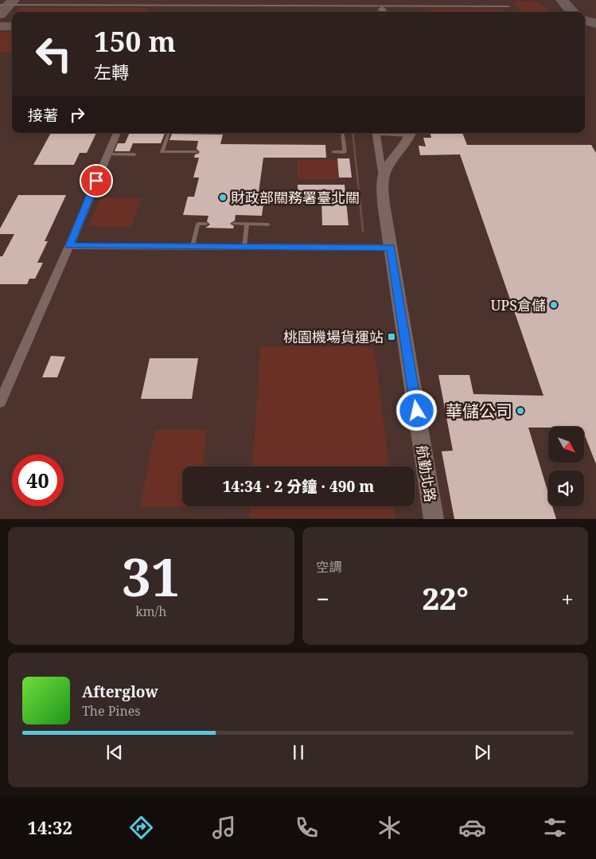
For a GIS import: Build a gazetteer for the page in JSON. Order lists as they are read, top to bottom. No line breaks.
{"streets":{"street":["航勤北路"]},"places":{"other":["財政部關務署臺北關","UPS倉儲","華儲公司"],"transit":["桃園機場貨運站"]},"north":"bottom right","page":{"turn":["150 m","左轉"],"then":"接著","limit":"40","trip":"14:34 · 2 分鐘 · 490 m","tile":[["31","km/h"],"空調"],"heat":["−","22°","+"],"song":["Afterglow","The Pines"],"tabs":"14:32"}}
